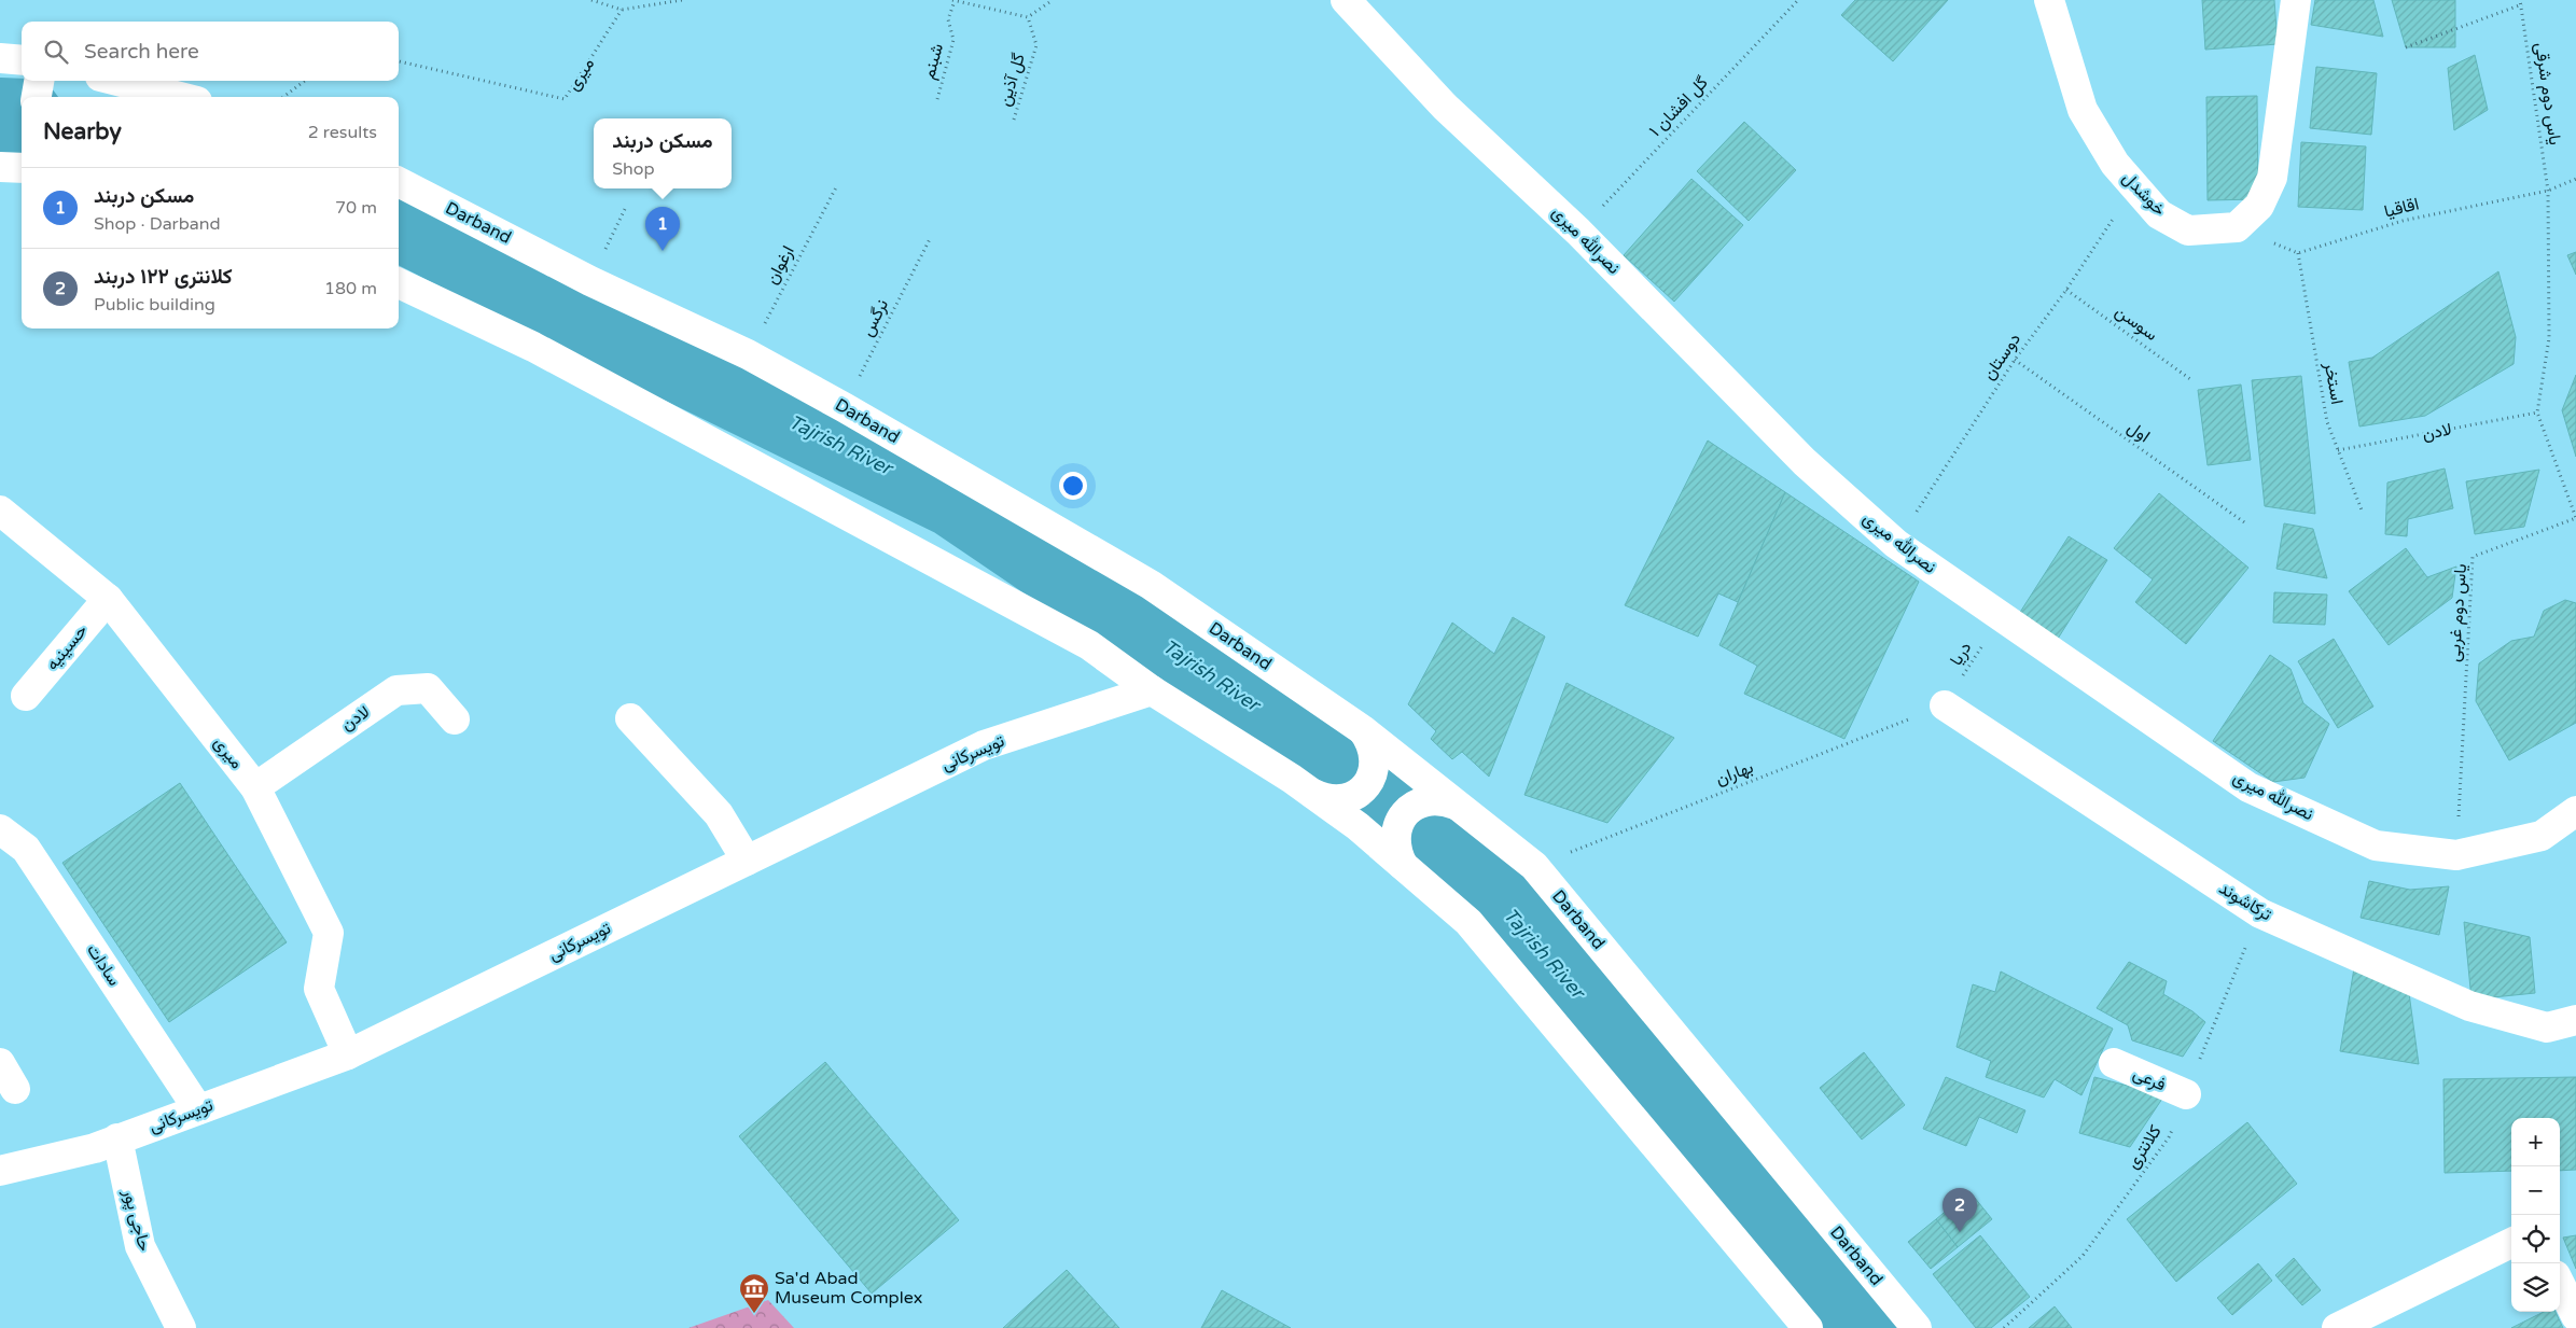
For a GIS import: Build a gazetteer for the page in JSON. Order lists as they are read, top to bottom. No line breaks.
{"streets":{"street":["میری","خوشدل","Darband","نصرالله میری","لادن","حسینیه","تویسرکانی","ترکاشوند","سادات","فرعی","حاجی پور"],"path":["شبنم","گل آذین","یاس دوم شرقی","گل افشان ۱","اقاقیا","ارغوان","نرگس","سوسن","دوستان","استخر","اول","یاس دوم غربی","دریا","بهاران","کلانتری"]},"crossings":[["میری","لادن"],["میری","حسینیه"],["میری","تویسرکانی"],["یاس دوم شرقی","اقاقیا"],["یاس دوم شرقی","یاس دوم غربی"],["گل افشان ۱","نصرالله میری"],["خوشدل","دوستان"],["اقاقیا","استخر"],["اقاقیا","یاس دوم غربی"],["Darband","ارغوان"],["Darband","نرگس"],["Darband","بهاران"],["نصرالله میری","دوستان"],["نصرالله میری","یاس دوم غربی"],["نصرالله میری","دریا"],["سوسن","دوستان"],["دوستان","اول"],["استخر","لادن"],["لادن","یاس دوم غربی"],["دریا","بهاران"],["دریا","ترکاشوند"],["تویسرکانی","سادات"],["تویسرکانی","حاجی پور"],["بهاران","ترکاشوند"],["ترکاشوند","کلانتری"],["فرعی","کلانتری"]],"water":["Tajrish River"],"places":{"museum":["Sa'd Abad Museum Complex"]},"page":{"search":"Search here","heading":["Nearby","2 results"],"popup":["مسکن دربند","Shop"],"list":[{"mark":"1","name":"مسکن دربند","note":"Shop · Darband","value":"70 m"},{"mark":"2","name":"کلانتری ۱۲۲ دربند","note":"Public building","value":"180 m"}],"pins":["1","2"],"map_buttons":["+","−"]}}
